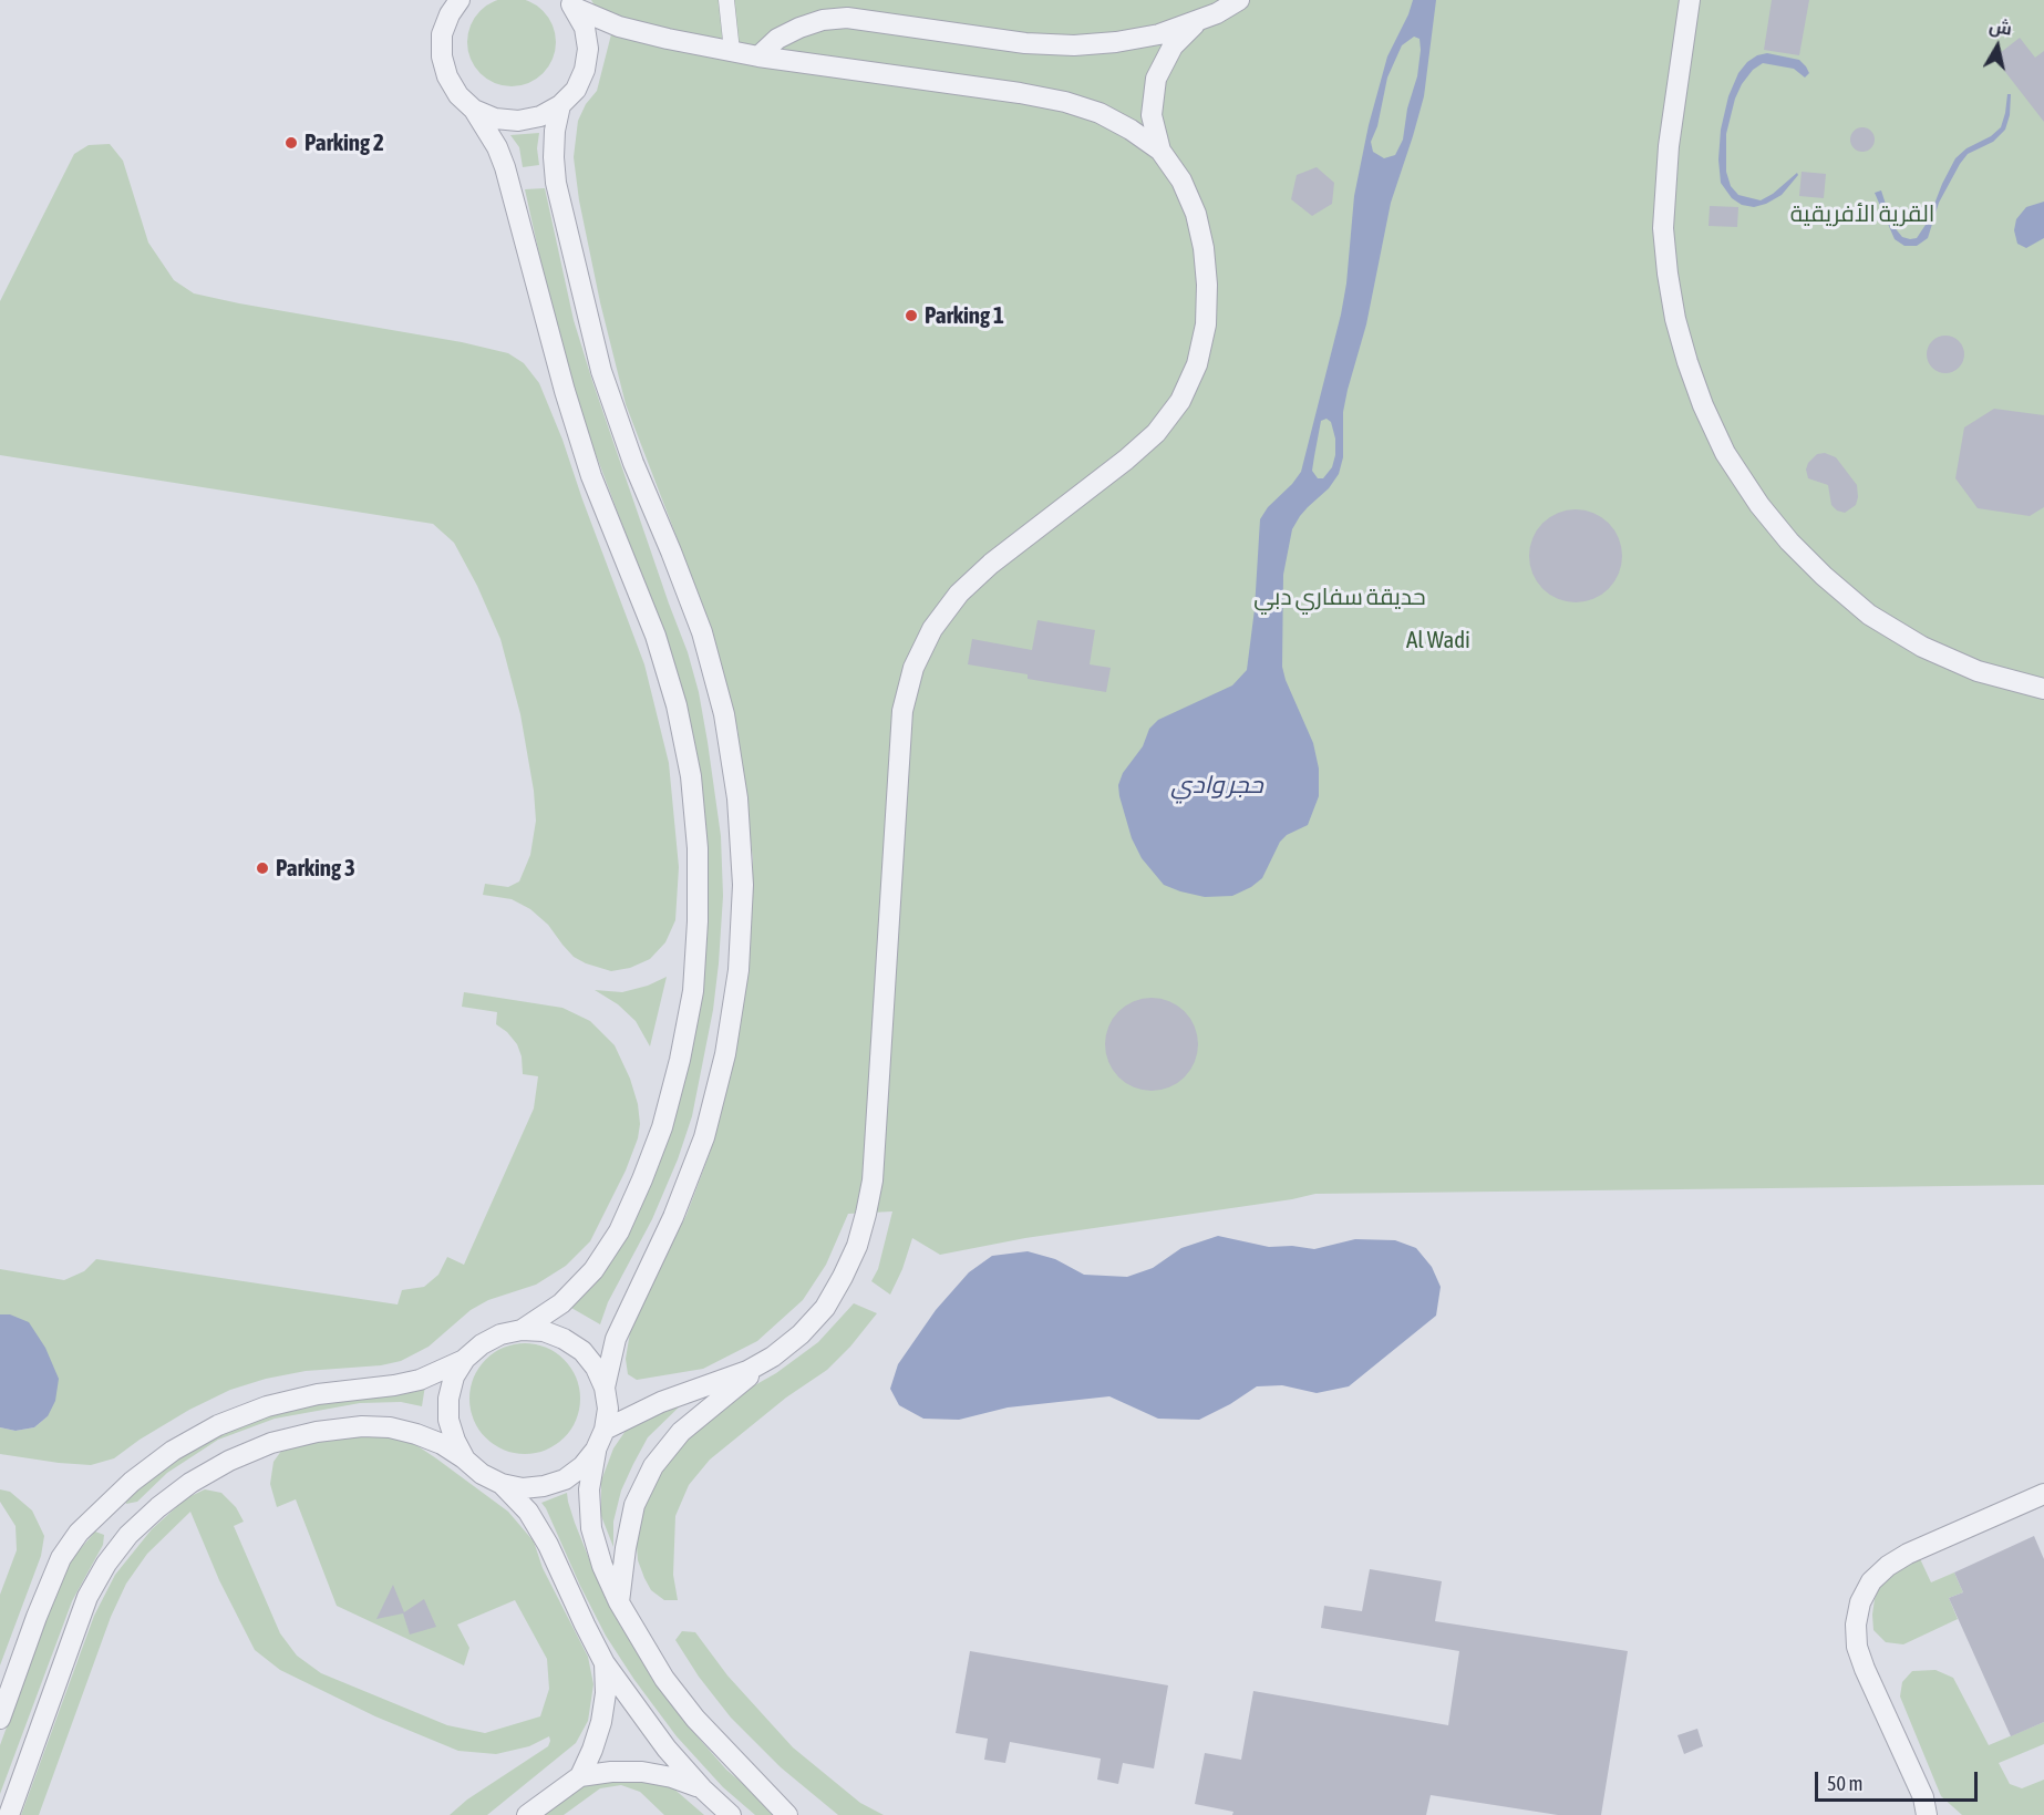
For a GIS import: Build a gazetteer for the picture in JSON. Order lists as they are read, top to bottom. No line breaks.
{"water":["حجر وادي"],"parks":["القرية الأفريقية","حديقة سفاري دبي","Al Wadi"],"places":["Parking 2","Parking 1","Parking 3"],"scale_bar":"50 m","north":"top"}
